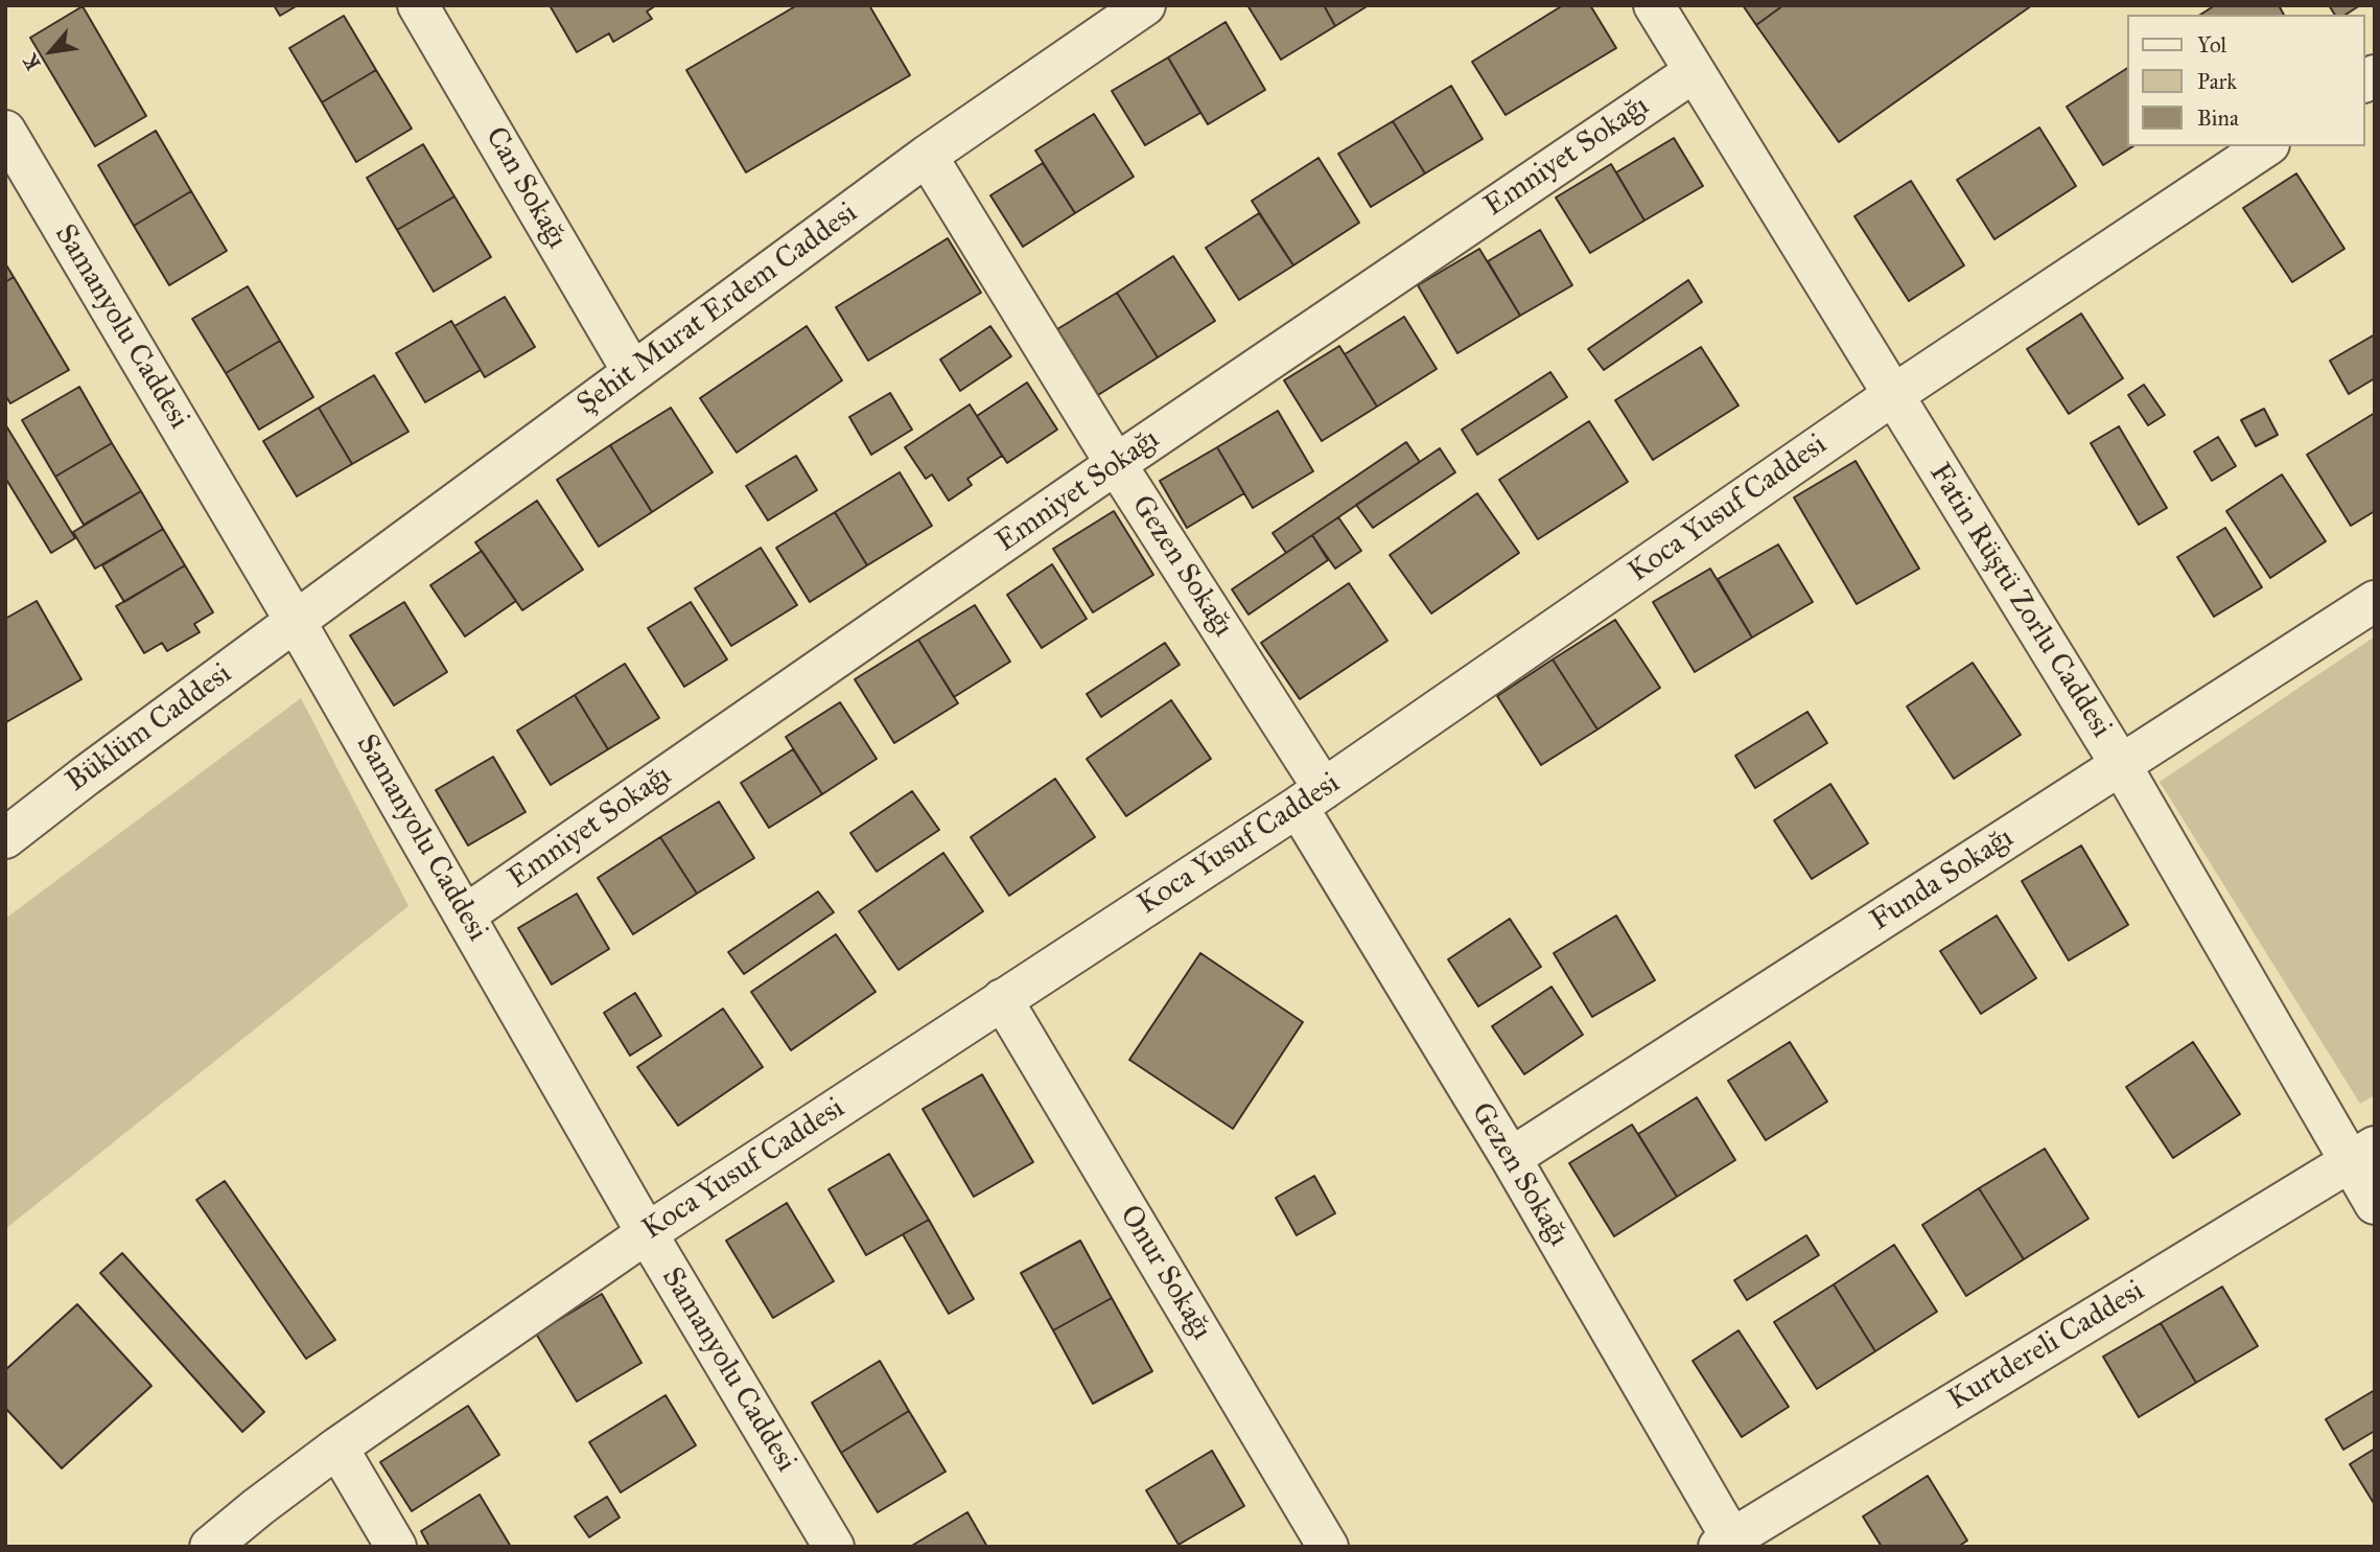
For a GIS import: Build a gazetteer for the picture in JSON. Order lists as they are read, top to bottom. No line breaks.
{"streets":{"street":["Emniyet Sokağı","Can Sokağı","Şehit Murat Erdem Caddesi","Samanyolu Caddesi","Koca Yusuf Caddesi","Gezen Sokağı","Fatin Rüştü Zorlu Caddesi","Büklüm Caddesi","Funda Sokağı","Onur Sokağı","Kurtdereli Caddesi"]},"crossings":[["Emniyet Sokağı","Samanyolu Caddesi"],["Emniyet Sokağı","Gezen Sokağı"],["Emniyet Sokağı","Fatin Rüştü Zorlu Caddesi"],["Can Sokağı","Şehit Murat Erdem Caddesi"],["Şehit Murat Erdem Caddesi","Samanyolu Caddesi"],["Şehit Murat Erdem Caddesi","Gezen Sokağı"],["Şehit Murat Erdem Caddesi","Büklüm Caddesi"],["Samanyolu Caddesi","Koca Yusuf Caddesi"],["Samanyolu Caddesi","Büklüm Caddesi"],["Koca Yusuf Caddesi","Gezen Sokağı"],["Koca Yusuf Caddesi","Fatin Rüştü Zorlu Caddesi"],["Koca Yusuf Caddesi","Onur Sokağı"],["Gezen Sokağı","Funda Sokağı"],["Gezen Sokağı","Kurtdereli Caddesi"],["Fatin Rüştü Zorlu Caddesi","Funda Sokağı"],["Fatin Rüştü Zorlu Caddesi","Kurtdereli Caddesi"]],"legend":["Yol","Park","Bina"],"north":"bottom left"}
